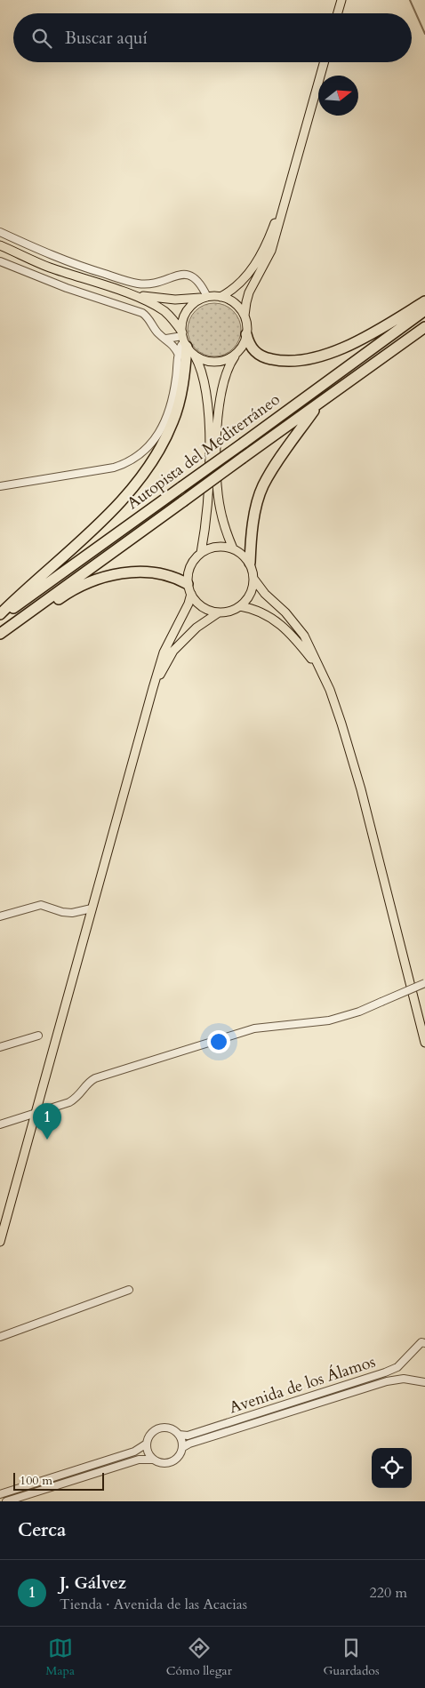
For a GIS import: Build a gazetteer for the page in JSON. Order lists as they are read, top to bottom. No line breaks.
{"streets":{"highway":["Autopista del Mediterráneo"],"street":["Avenida de los Álamos"]},"scale_bar":"100 m","north":"right","page":{"search":"Buscar aquí","pins":"1","scale":"100 m","heading":"Cerca","list":[{"mark":"1","name":"J. Gálvez","note":"Tienda · Avenida de las Acacias","value":"220 m"}],"nav":["Mapa","Cómo llegar","Guardados"]}}
